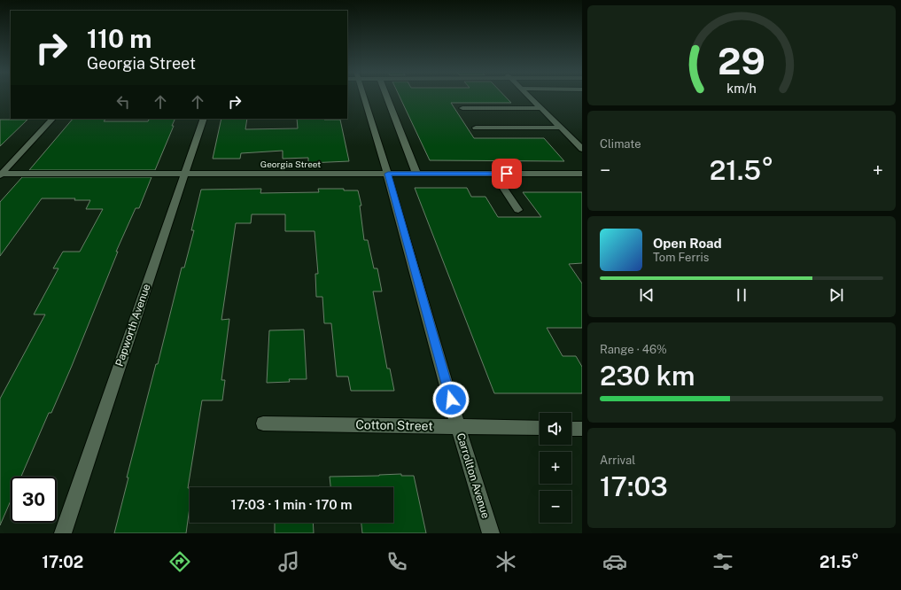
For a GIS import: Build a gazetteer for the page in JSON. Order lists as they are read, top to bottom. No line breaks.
{"streets":{"street":["Georgia Street","Papworth Avenue","Cotton Street","Carrollton Avenue"]},"crossings":[["Georgia Street","Papworth Avenue"],["Georgia Street","Carrollton Avenue"],["Cotton Street","Carrollton Avenue"]],"page":{"turn":["110 m","Georgia Street"],"tile":["Climate",["Range · 46%","230 km"],["Arrival","17:03"]],"heat":["−","21.5°","+"],"song":["Open Road","Tom Ferris"],"map_buttons":["+","−"],"limit":"30","trip":"17:03 · 1 min · 170 m","tabs":["17:02","21.5°"],"gauge":["29","km/h"]}}
